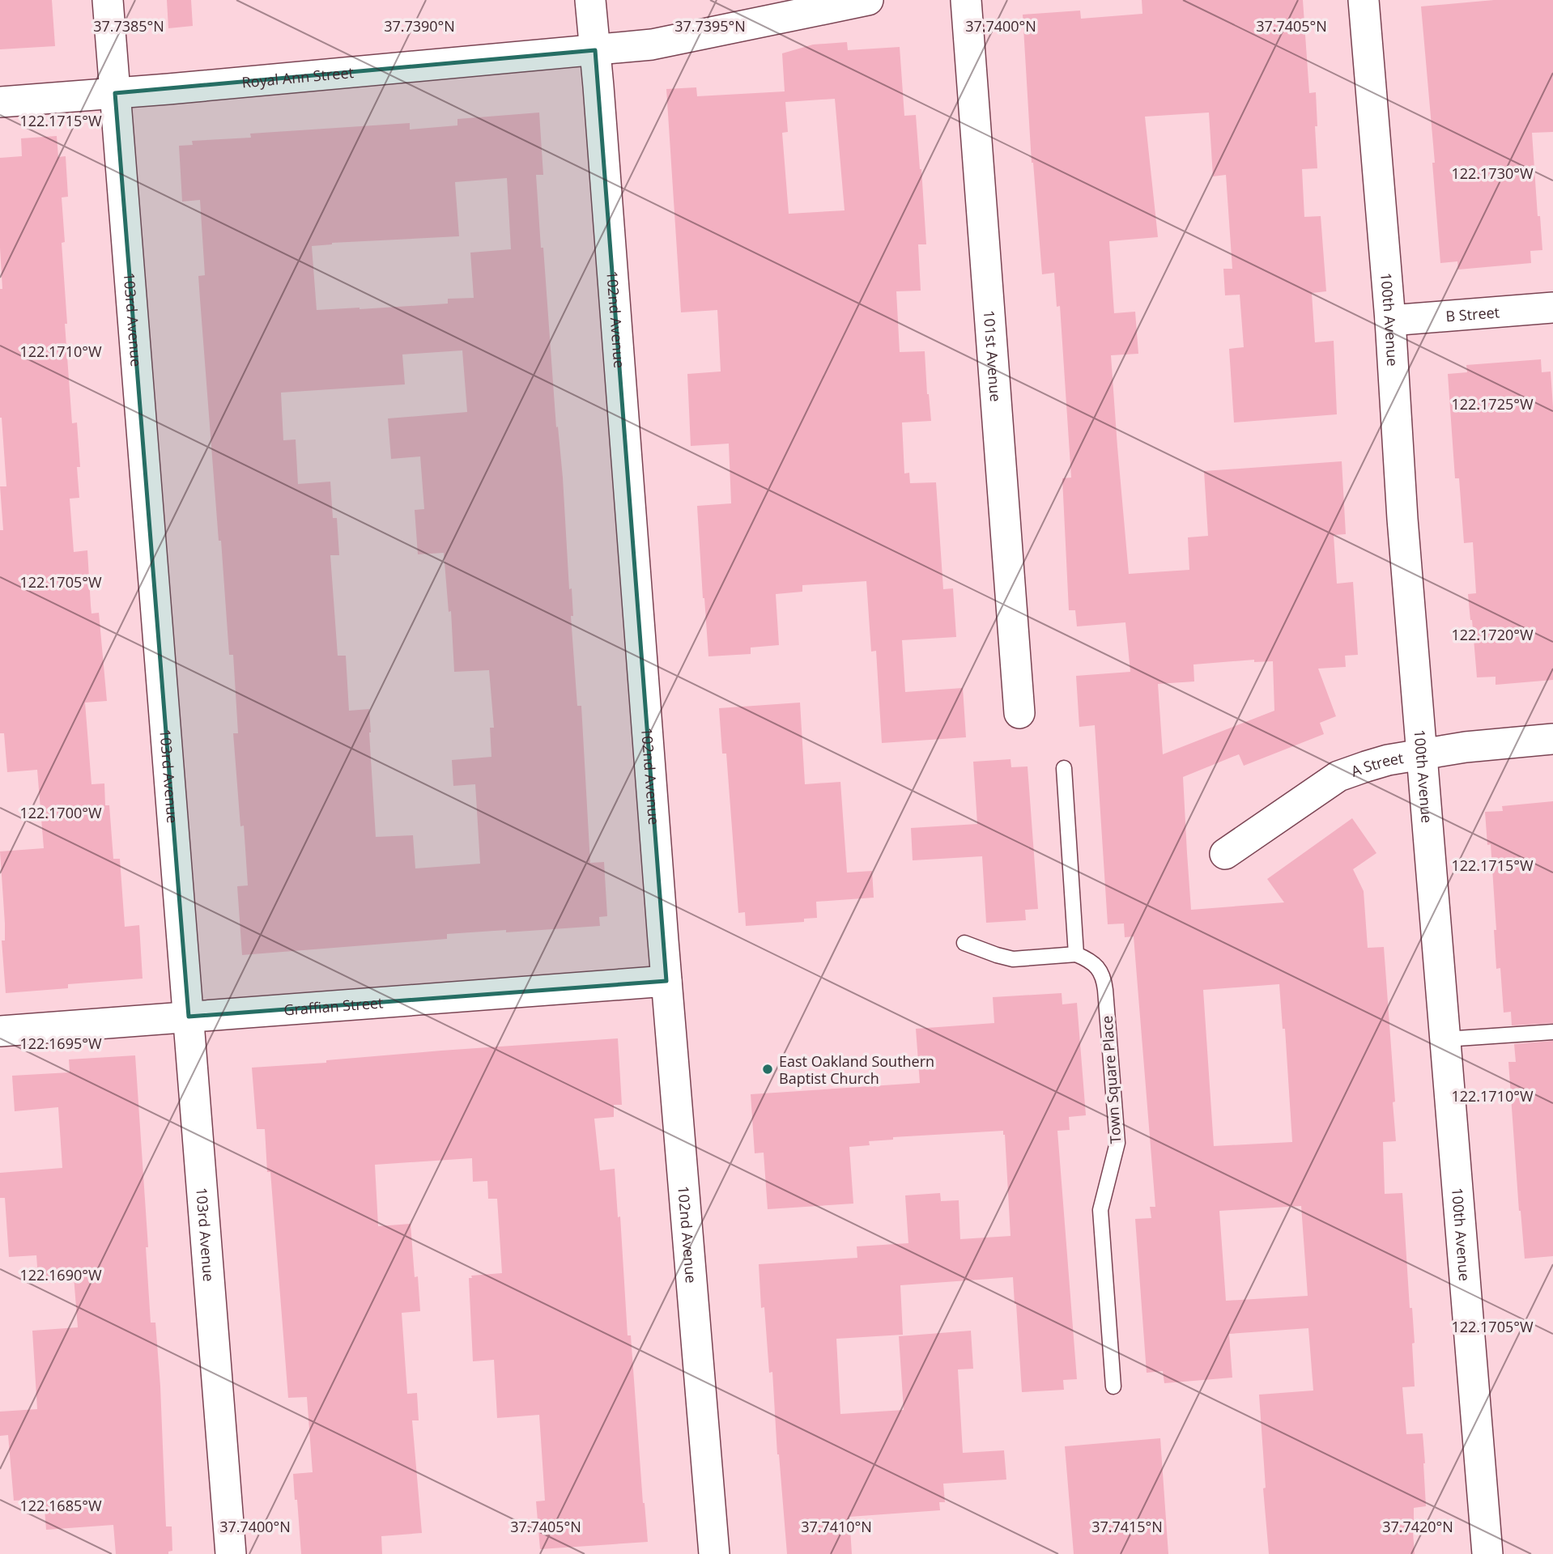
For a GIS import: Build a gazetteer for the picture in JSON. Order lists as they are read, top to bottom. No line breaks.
{"streets":{"street":["Royal Ann Street","B Street","103rd Avenue","102nd Avenue","100th Avenue","101st Avenue","A Street","Graffian Street"],"lane":["Town Square Place"]},"crossings":[["Royal Ann Street","103rd Avenue"],["Royal Ann Street","102nd Avenue"],["B Street","100th Avenue"],["103rd Avenue","Graffian Street"],["102nd Avenue","Graffian Street"],["100th Avenue","A Street"]],"places":["East Oakland Southern Baptist Church"],"coordinates":["37.7385°N","37.7390°N","37.7395°N","37.7400°N","37.7405°N","122.1715°W","122.1730°W","122.1710°W","122.1725°W","122.1705°W","122.1720°W","122.1700°W","122.1695°W","122.1690°W","122.1685°W","37.7410°N","37.7415°N","37.7420°N"]}
